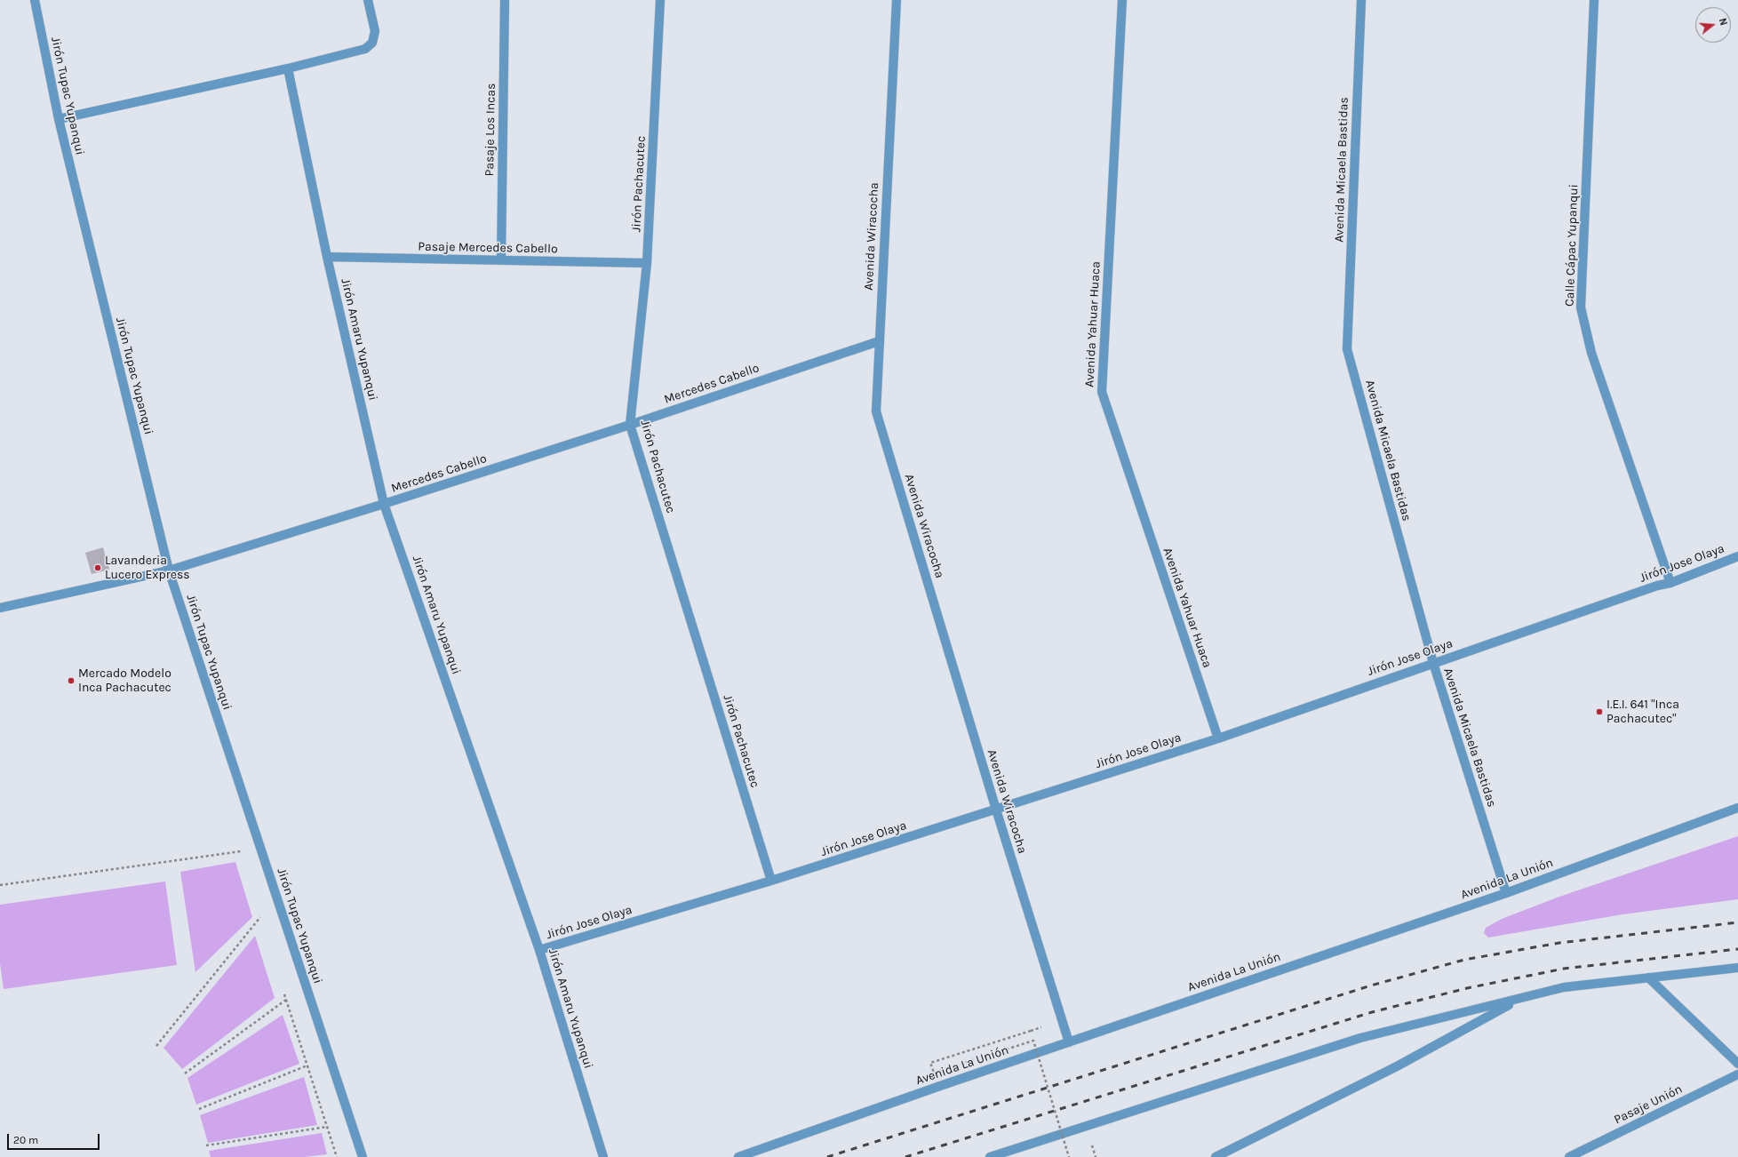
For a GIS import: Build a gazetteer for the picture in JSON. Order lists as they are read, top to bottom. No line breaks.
{"streets":{"street":["Jirón Tupac Yupanqui","Pasaje Los Incas","Avenida Micaela Bastidas","Jirón Pachacutec","Avenida Wiracocha","Calle Cápac Yupanqui","Pasaje Mercedes Cabello","Avenida Yahuar Huaca","Jirón Amaru Yupanqui","Mercedes Cabello","Jirón Jose Olaya","Avenida La Unión","Pasaje Unión"]},"crossings":[["Jirón Tupac Yupanqui","Mercedes Cabello"],["Pasaje Los Incas","Pasaje Mercedes Cabello"],["Avenida Micaela Bastidas","Jirón Jose Olaya"],["Avenida Micaela Bastidas","Avenida La Unión"],["Jirón Pachacutec","Pasaje Mercedes Cabello"],["Jirón Pachacutec","Mercedes Cabello"],["Jirón Pachacutec","Jirón Jose Olaya"],["Avenida Wiracocha","Mercedes Cabello"],["Avenida Wiracocha","Jirón Jose Olaya"],["Avenida Wiracocha","Avenida La Unión"],["Calle Cápac Yupanqui","Jirón Jose Olaya"],["Pasaje Mercedes Cabello","Jirón Amaru Yupanqui"],["Avenida Yahuar Huaca","Jirón Jose Olaya"],["Jirón Amaru Yupanqui","Mercedes Cabello"],["Jirón Amaru Yupanqui","Jirón Jose Olaya"]],"places":["Lavanderia Lucero Express","Mercado Modelo Inca Pachacutec","I.E.I. 641 \"Inca Pachacutec\""],"scale_bar":"20 m","north":"right"}
